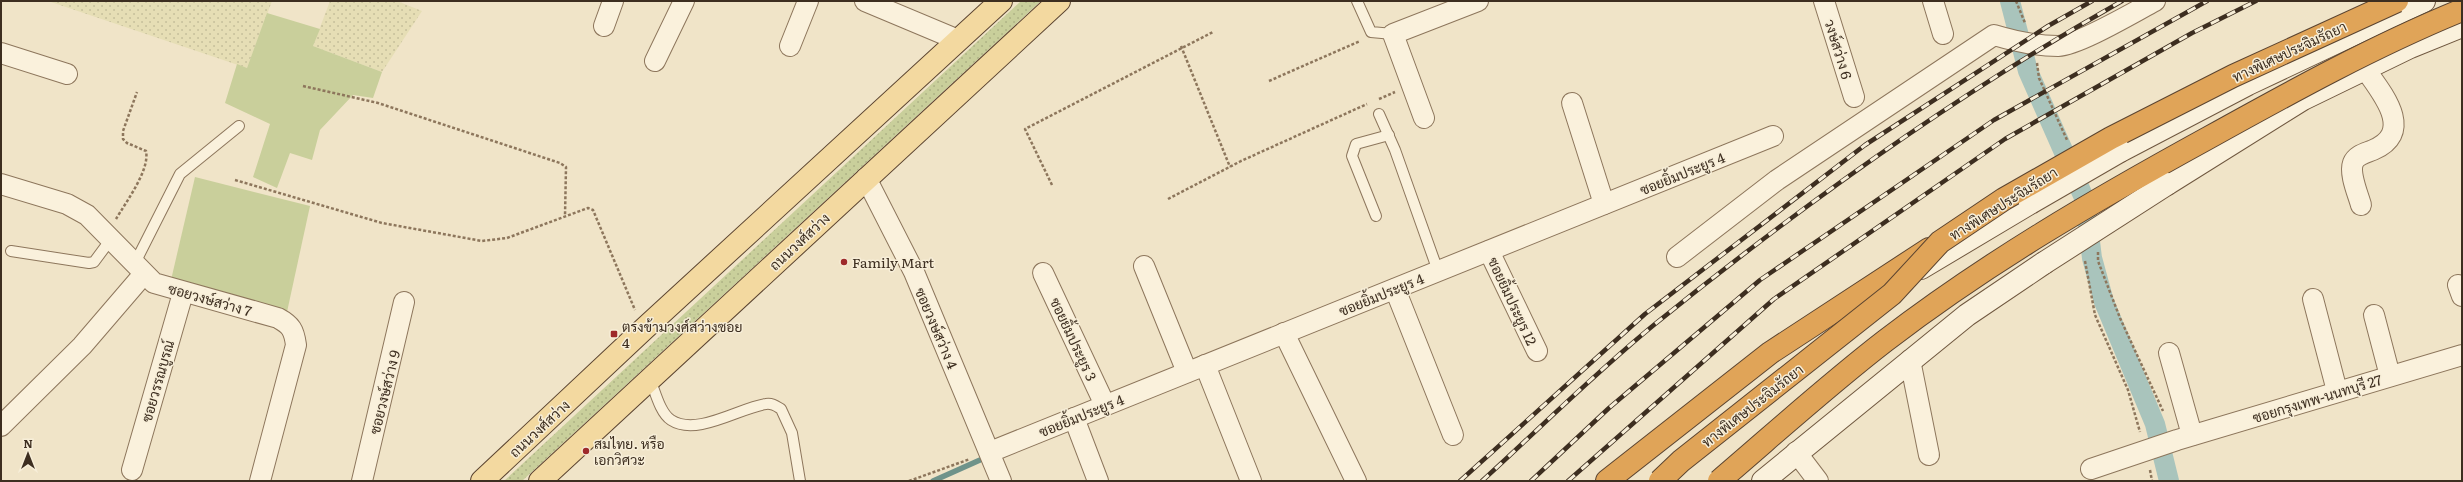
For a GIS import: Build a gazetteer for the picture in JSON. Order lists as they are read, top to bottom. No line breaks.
{"streets":{"highway":["ทางพิเศษประจิมรัถยา"],"main road":["ถนนวงศ์สว่าง"],"street":["วงษ์สว่าง 6","ซอยยิ้มประยูร 4","ซอยวงษ์สว่าง 7","ซอยยิ้มประยูร 12","ซอยวงษ์สว่าง 4","ซอยยิ้มประยูร 3","ซอยวรรณบูรณ์","ซอยวงษ์สว่าง 9","ซอยกรุงเทพ-นนทบุรี 27"]},"crossings":[["ซอยยิ้มประยูร 4","ซอยยิ้มประยูร 12"],["ซอยยิ้มประยูร 4","ซอยวงษ์สว่าง 4"],["ซอยยิ้มประยูร 4","ซอยยิ้มประยูร 3"],["ถนนวงศ์สว่าง","ซอยวงษ์สว่าง 4"],["ซอยวงษ์สว่าง 7","ซอยวรรณบูรณ์"]],"places":{"other":["Family Mart","สมไทย. หรือ เอกวิศวะ"],"transit":["ตรงข้ามวงศ์สว่างซอย 4"]},"north":"top"}
